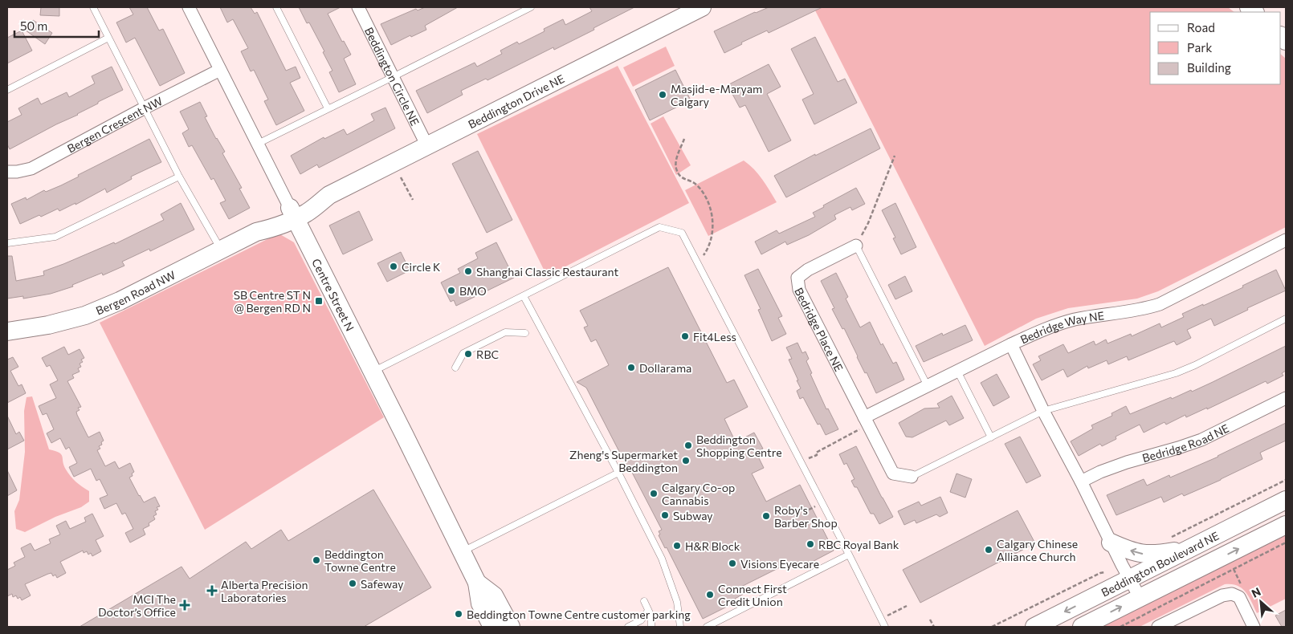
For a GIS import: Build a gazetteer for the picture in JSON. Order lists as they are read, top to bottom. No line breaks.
{"streets":{"street":["Beddington Circle NE","Beddington Drive NE","Bergen Crescent NW","Bergen Road NW","Centre Street N","Bedridge Way NE","Bedridge Place NE","Bedridge Road NE","Beddington Boulevard NE"]},"crossings":[["Beddington Circle NE","Beddington Drive NE"],["Beddington Drive NE","Bergen Road NW"],["Beddington Drive NE","Centre Street N"],["Bergen Crescent NW","Centre Street N"],["Bergen Road NW","Centre Street N"],["Bedridge Way NE","Bedridge Road NE"],["Bedridge Way NE","Beddington Boulevard NE"]],"places":{"other":["Masjid-e-Maryam Calgary","Circle K","Shanghai Classic Restaurant","BMO","Fit4Less","RBC","Dollarama","Beddington Shopping Centre","Zheng's Supermarket Beddington","Calgary Co-op Cannabis","Subway","Roby's Barber Shop","RBC Royal Bank","H&R Block","Calgary Chinese Alliance Church","Beddington Towne Centre","Visions Eyecare","Safeway","Connect First Credit Union","Beddington Towne Centre customer parking"],"transit":["SB Centre ST N @ Bergen RD N"],"health":["Alberta Precision Laboratories","MCI The Doctor’s Office"]},"legend":["Road","Park","Building"],"scale_bar":"50 m","north":"top left"}
